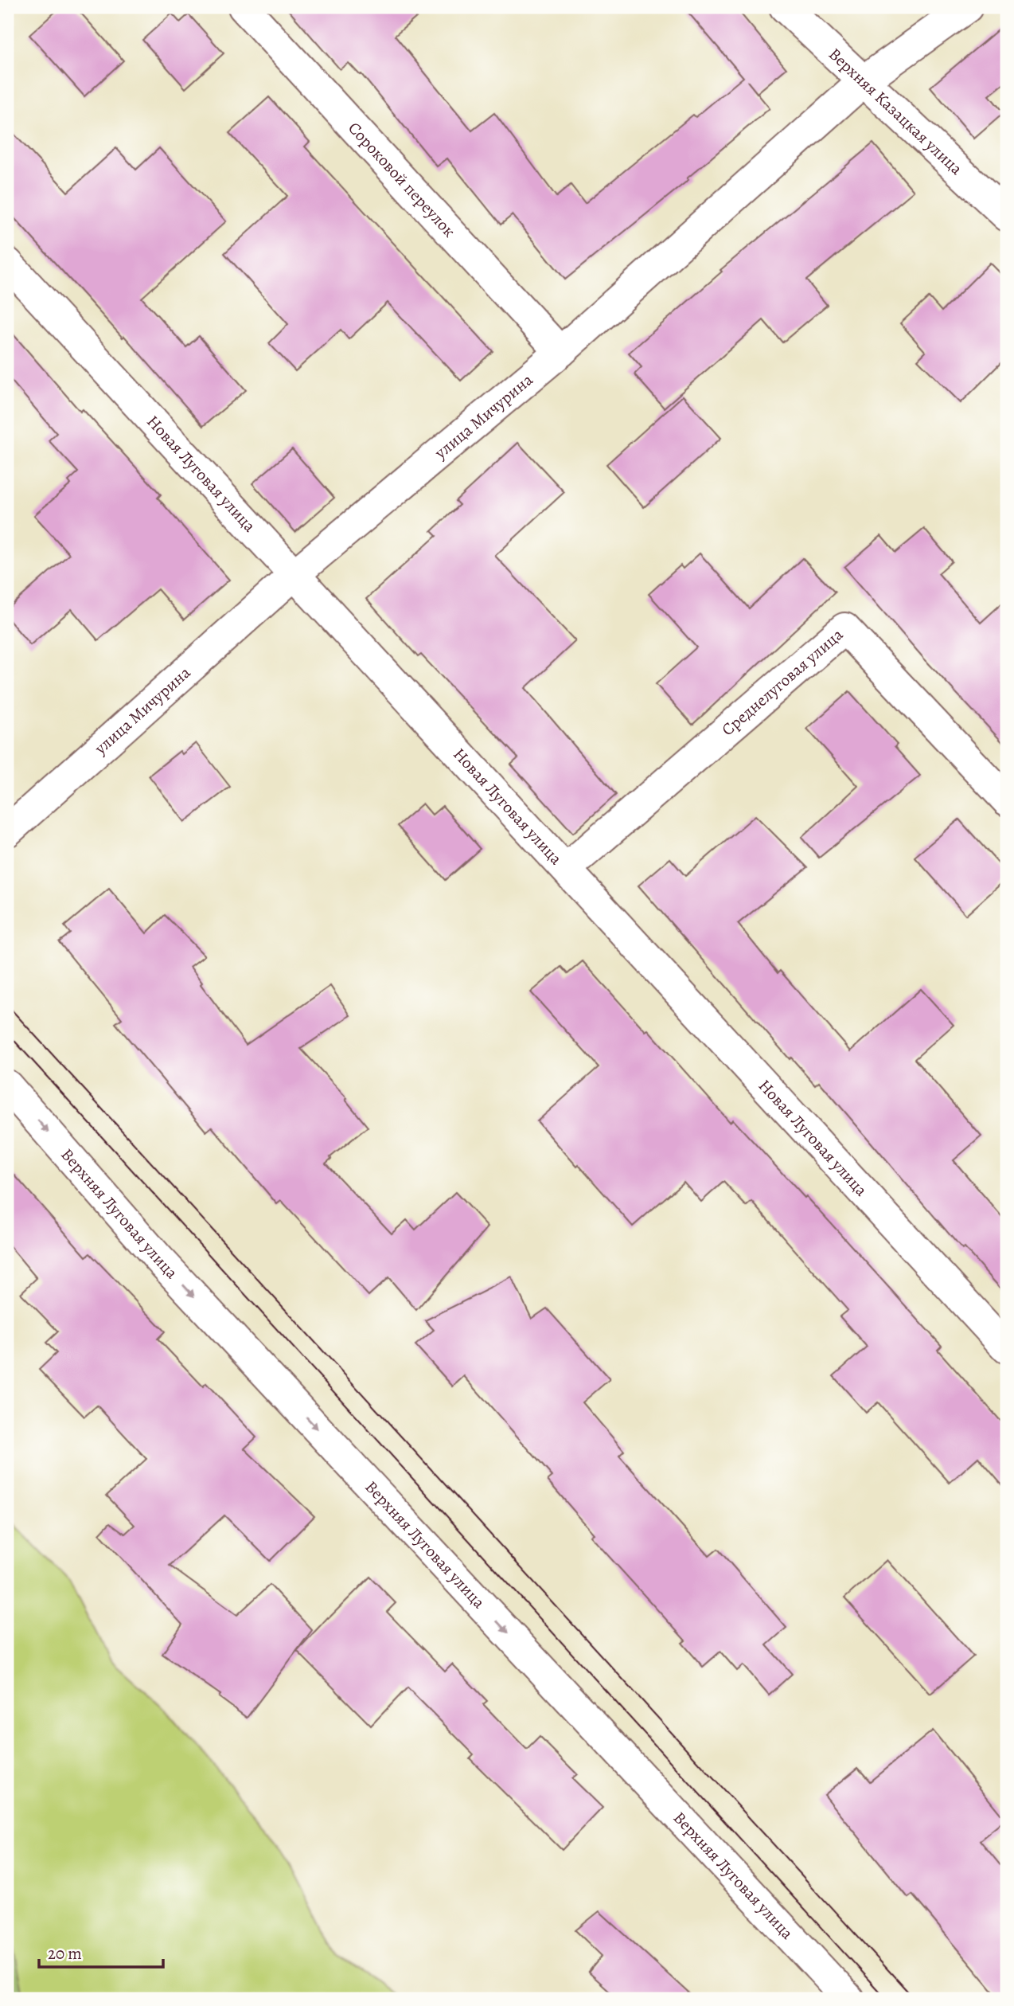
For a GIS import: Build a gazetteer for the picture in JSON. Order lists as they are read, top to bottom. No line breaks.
{"streets":{"street":["Верхняя Казацкая улица","Сороковой переулок","улица Мичурина","Новая Луговая улица","Среднелуговая улица","Верхняя Луговая улица"]},"crossings":[["Верхняя Казацкая улица","улица Мичурина"],["Сороковой переулок","улица Мичурина"],["улица Мичурина","Новая Луговая улица"],["Новая Луговая улица","Среднелуговая улица"]],"one_way":["Верхняя Луговая улица"],"scale_bar":"20 m"}
